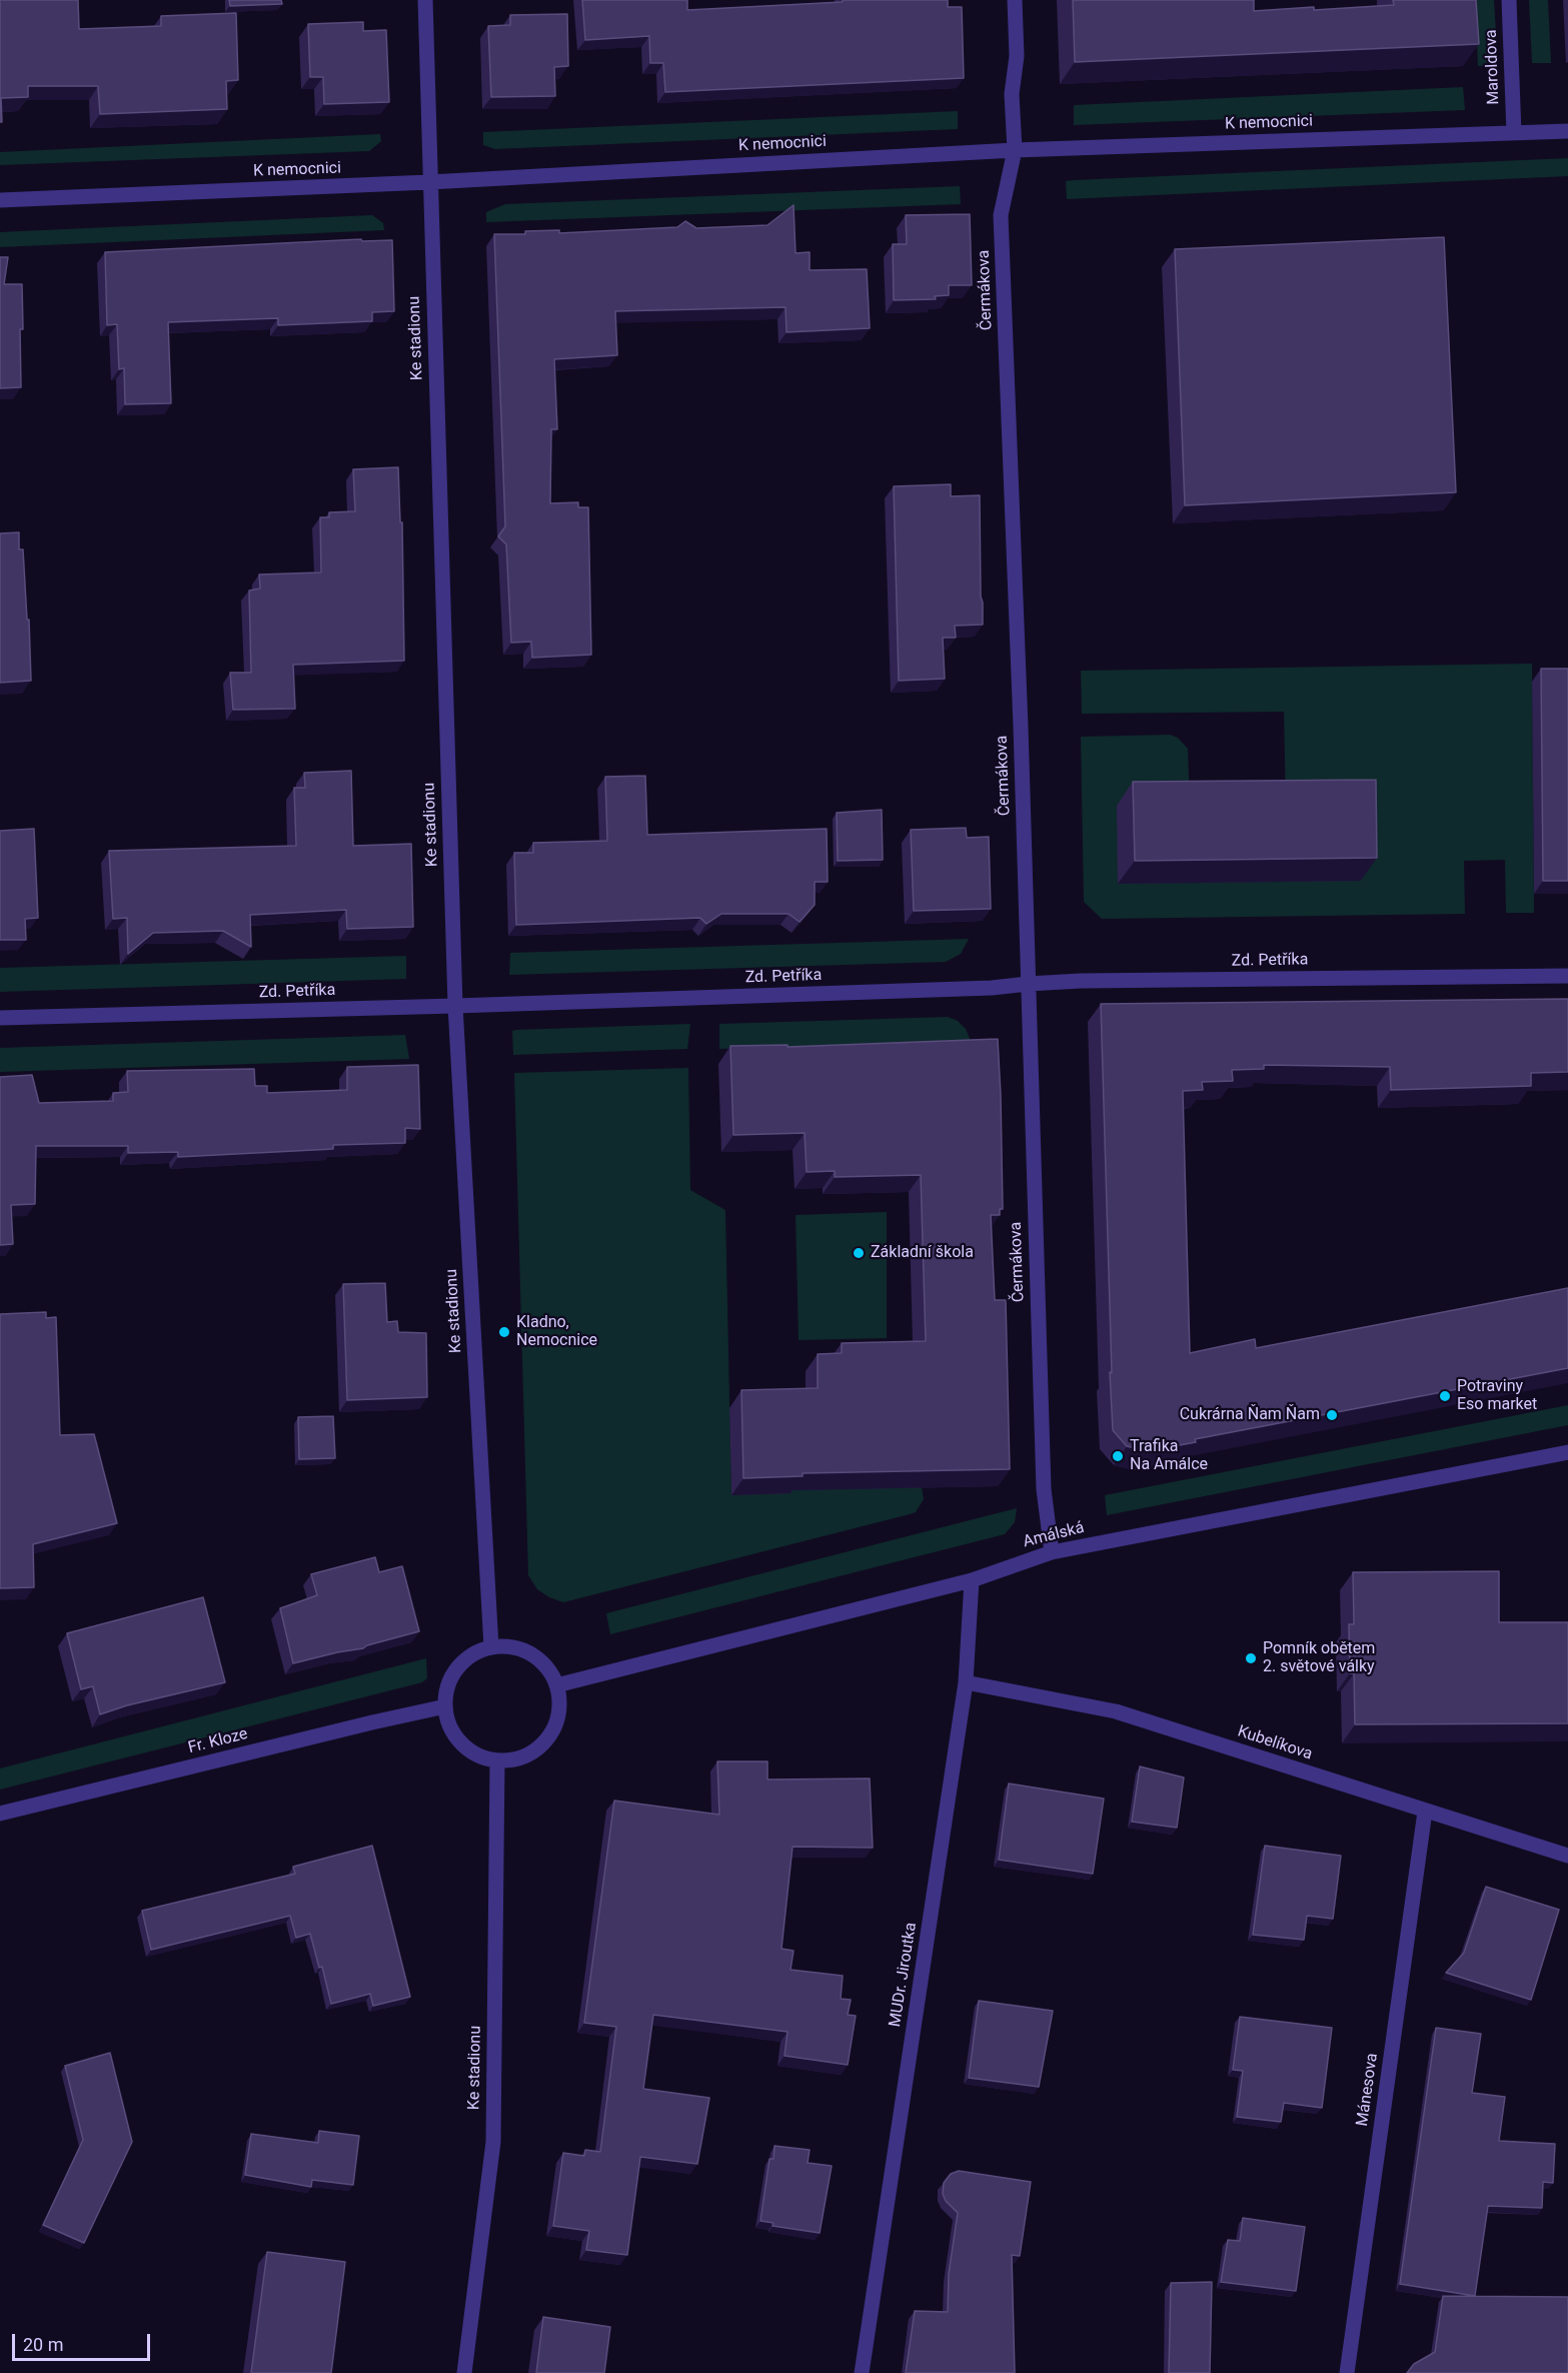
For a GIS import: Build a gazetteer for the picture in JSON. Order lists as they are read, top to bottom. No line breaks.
{"streets":{"street":["Maroldova","K nemocnici","Čermákova","Ke stadionu","Zd. Petříka","Amálská","Fr. Kloze","Kubelíkova","MUDr. Jiroutka","Mánesova"]},"crossings":[["Maroldova","K nemocnici"],["K nemocnici","Čermákova"],["K nemocnici","Ke stadionu"],["Čermákova","Zd. Petříka"],["Čermákova","Amálská"],["Ke stadionu","Zd. Petříka"],["Ke stadionu","Amálská"],["Ke stadionu","Fr. Kloze"],["Amálská","Fr. Kloze"],["Amálská","MUDr. Jiroutka"],["Kubelíkova","MUDr. Jiroutka"],["Kubelíkova","Mánesova"]],"places":["Základní škola","Kladno, Nemocnice","Potraviny Eso market","Cukrárna Ňam Ňam","Trafika Na Amálce","Pomník obětem 2. světové války"],"scale_bar":"20 m"}
